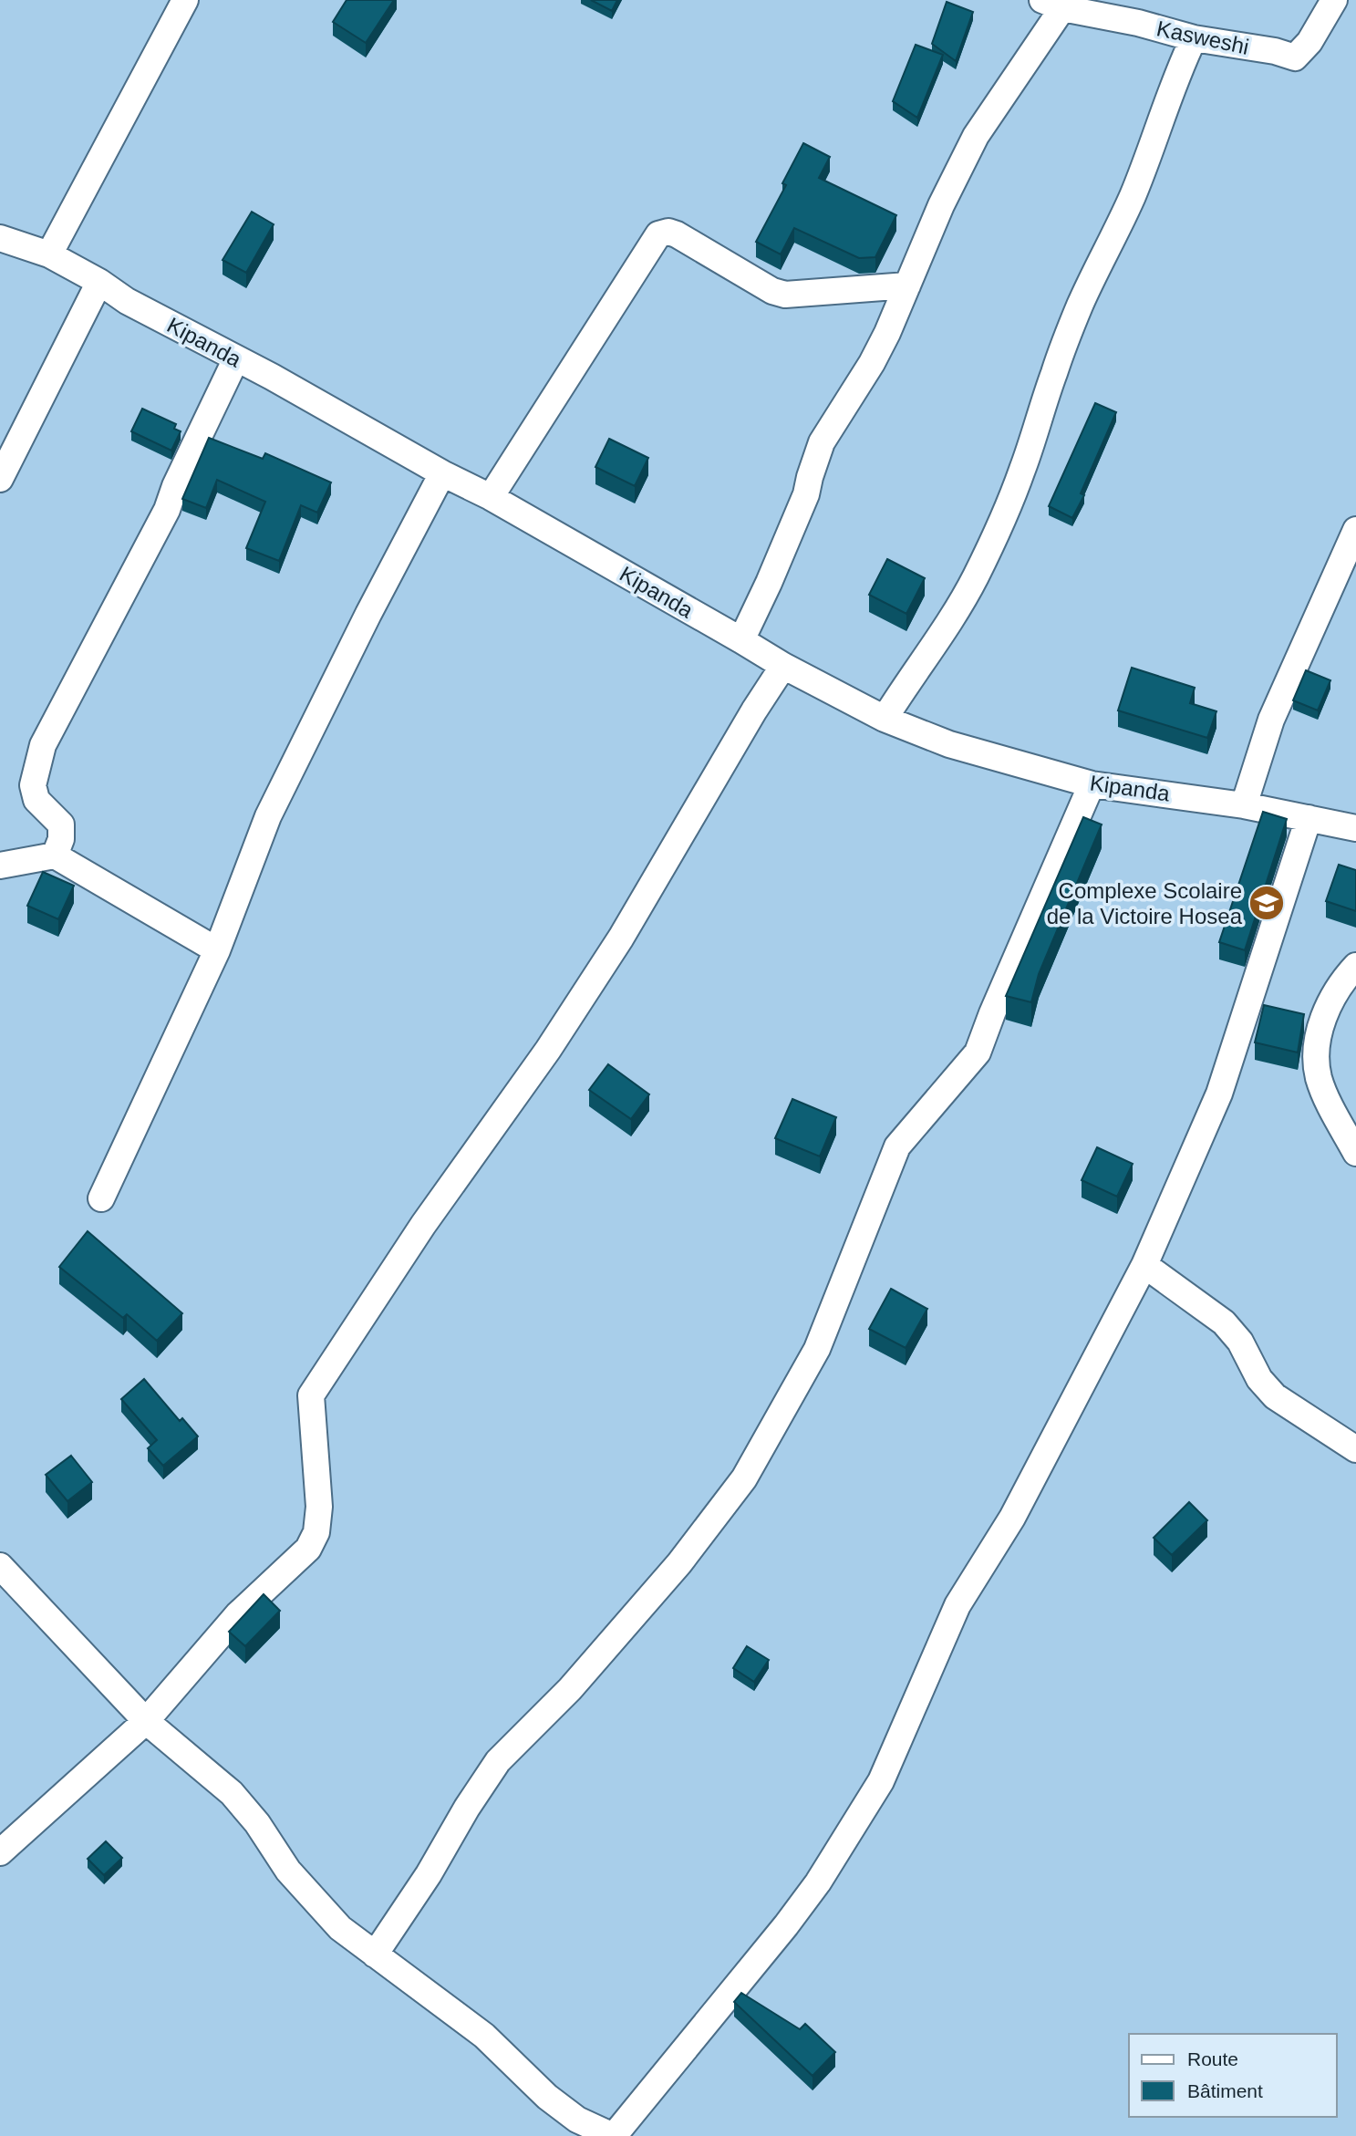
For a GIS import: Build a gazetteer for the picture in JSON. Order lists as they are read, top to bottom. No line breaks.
{"streets":{"street":["Kasweshi","Kipanda"]},"places":{"school or university":["Complexe Scolaire de la Victoire Hosea"]},"legend":["Route","Bâtiment"]}
